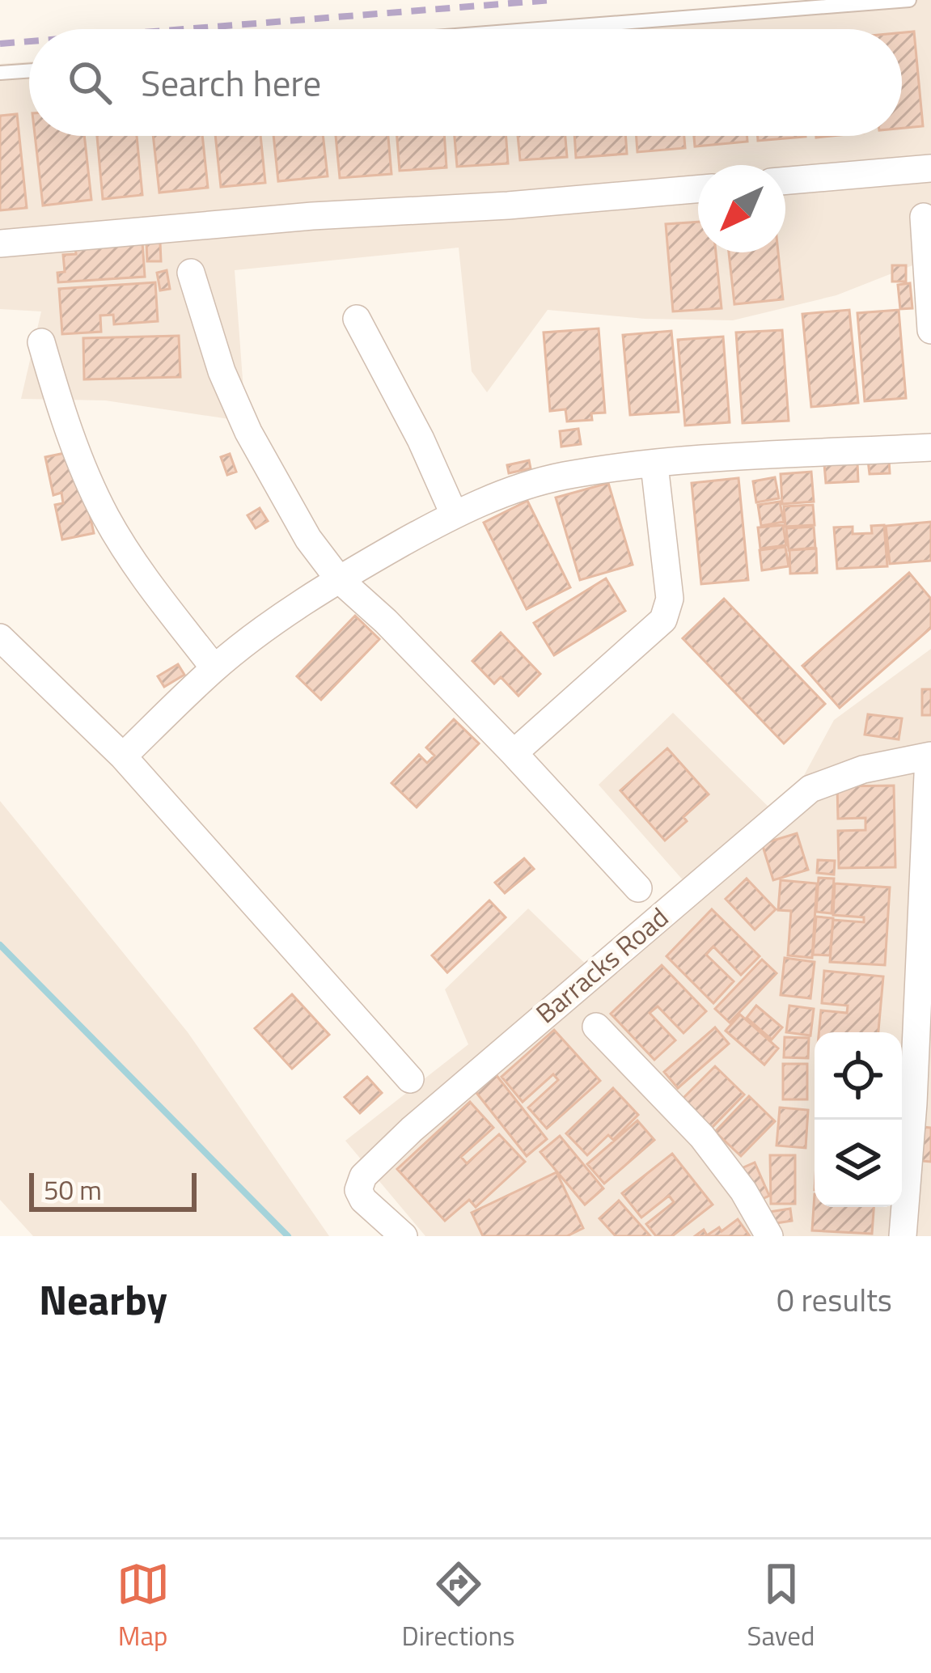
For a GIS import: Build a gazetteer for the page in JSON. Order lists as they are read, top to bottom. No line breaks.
{"streets":{"street":["Barracks Road"]},"scale_bar":"50 m","north":"bottom left","page":{"search":"Search here","scale":"50 m","heading":["Nearby","0 results"],"nav":["Map","Directions","Saved"]}}
